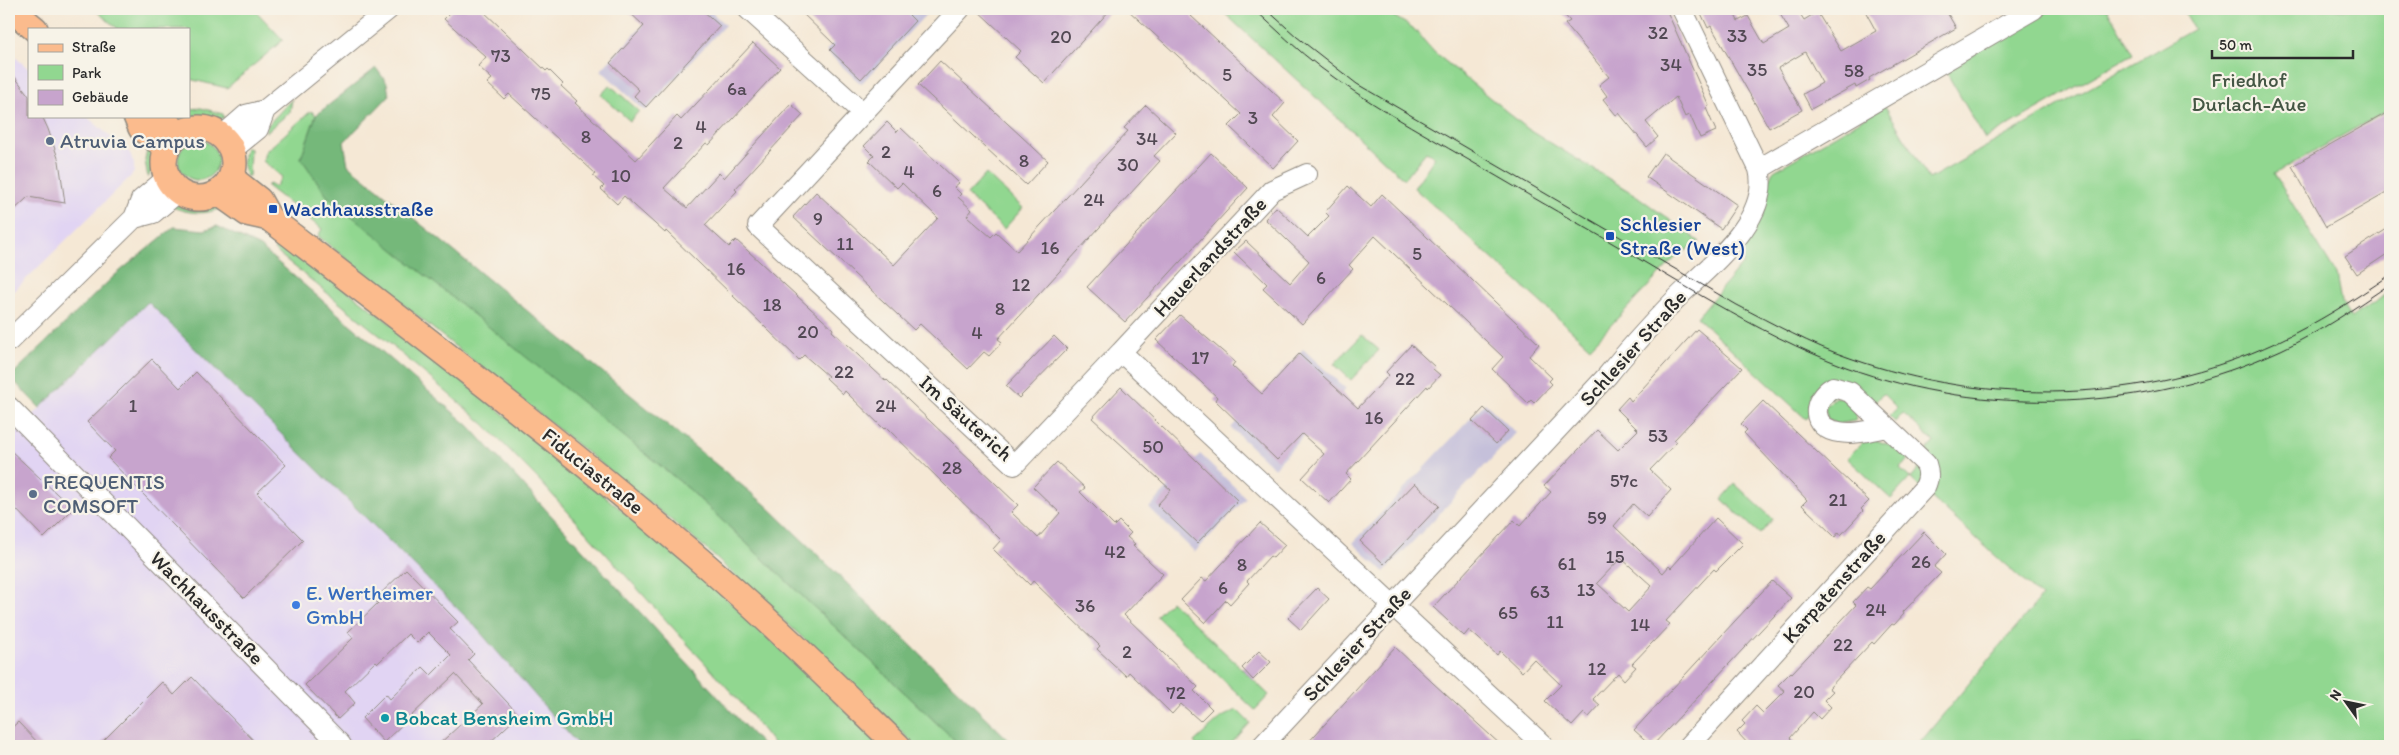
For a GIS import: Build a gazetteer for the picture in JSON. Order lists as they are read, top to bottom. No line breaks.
{"streets":{"main road":["Fiduciastraße"],"street":["Hauerlandstraße","Schlesier Straße","Im Säuterich","Karpatenstraße","Wachhausstraße"]},"crossings":[["Hauerlandstraße","Im Säuterich"]],"parks":["Friedhof Durlach-Aue"],"places":{"other":["Atruvia Campus","FREQUENTIS COMSOFT","E. Wertheimer GmbH","Bobcat Bensheim GmbH"],"transit":["Wachhausstraße","Schlesier Straße (West)"]},"house_numbers":["32","33","20","73","34","35","58","5","6a","75","3","4","8","34","2","2","8","30","4","10","6","24","9","11","16","5","16","6","12","18","8","20","4","17","22","22","1","24","16","53","50","28","57c","21","59","42","15","26","61","8","6","13","63","36","24","65","11","14","22","2","12","20","72"],"legend":["Straße","Park","Gebäude"],"scale_bar":"50 m","north":"top left"}
